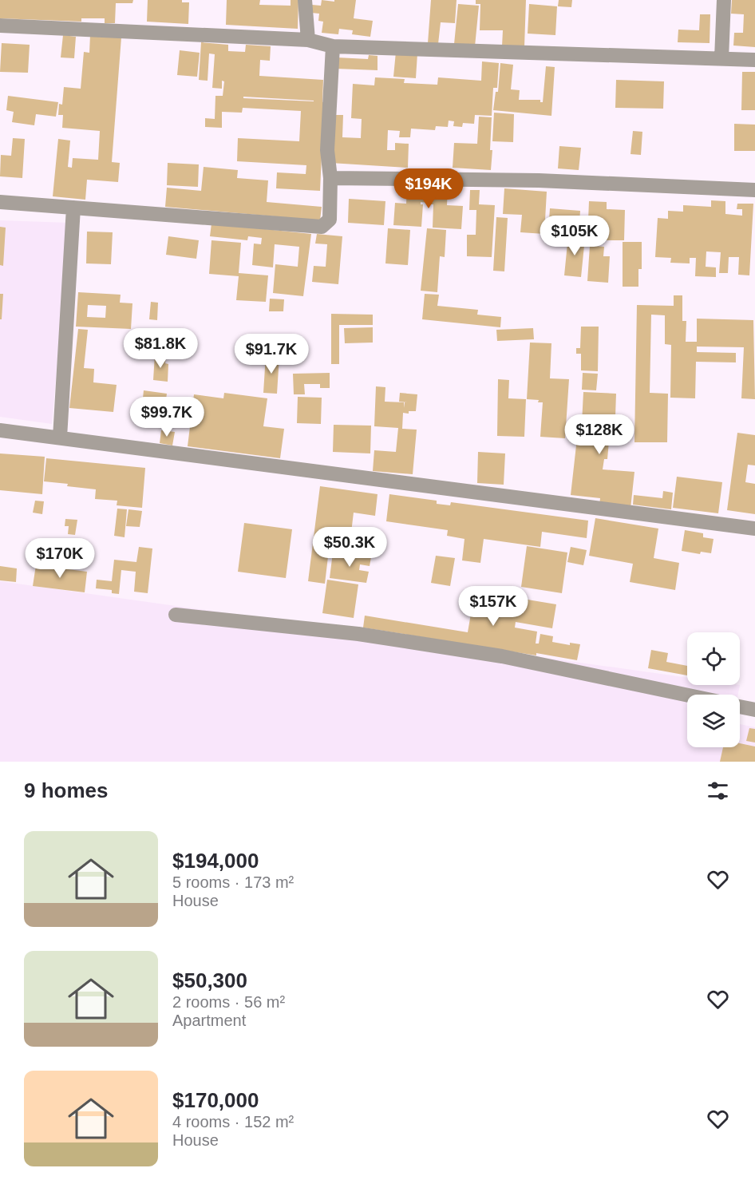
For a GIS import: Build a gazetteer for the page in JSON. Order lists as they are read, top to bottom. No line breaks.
{"page":{"price":["$194K","$105K","$81.8K","$91.7K","$99.7K","$128K","$50.3K","$170K","$157K"],"heading":"9 homes","list":[{"name":"$194,000","note":"5 rooms · 173 m² · House"},{"name":"$50,300","note":"2 rooms · 56 m² · Apartment"},{"name":"$170,000","note":"4 rooms · 152 m² · House"}]}}
